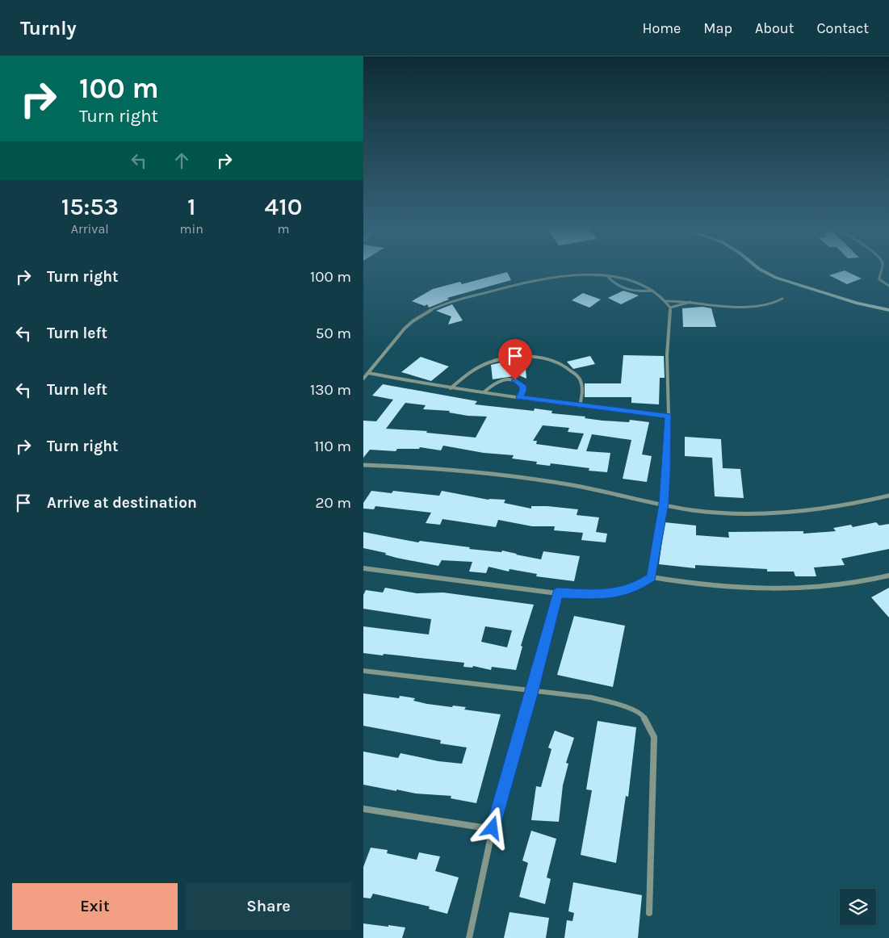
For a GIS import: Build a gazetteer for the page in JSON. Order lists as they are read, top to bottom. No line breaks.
{"page":{"header":"Turnly","nav":["Home","Map","About","Contact"],"turn":["100 m","Turn right"],"eta":["15:53","Arrival","1","min","410","m"],"list":[{"name":"Turn right","value":"100 m"},{"name":"Turn left","value":"50 m"},{"name":"Turn left","value":"130 m"},{"name":"Turn right","value":"110 m"},{"name":"Arrive at destination","value":"20 m"}],"buttons":["Exit","Share"]}}
